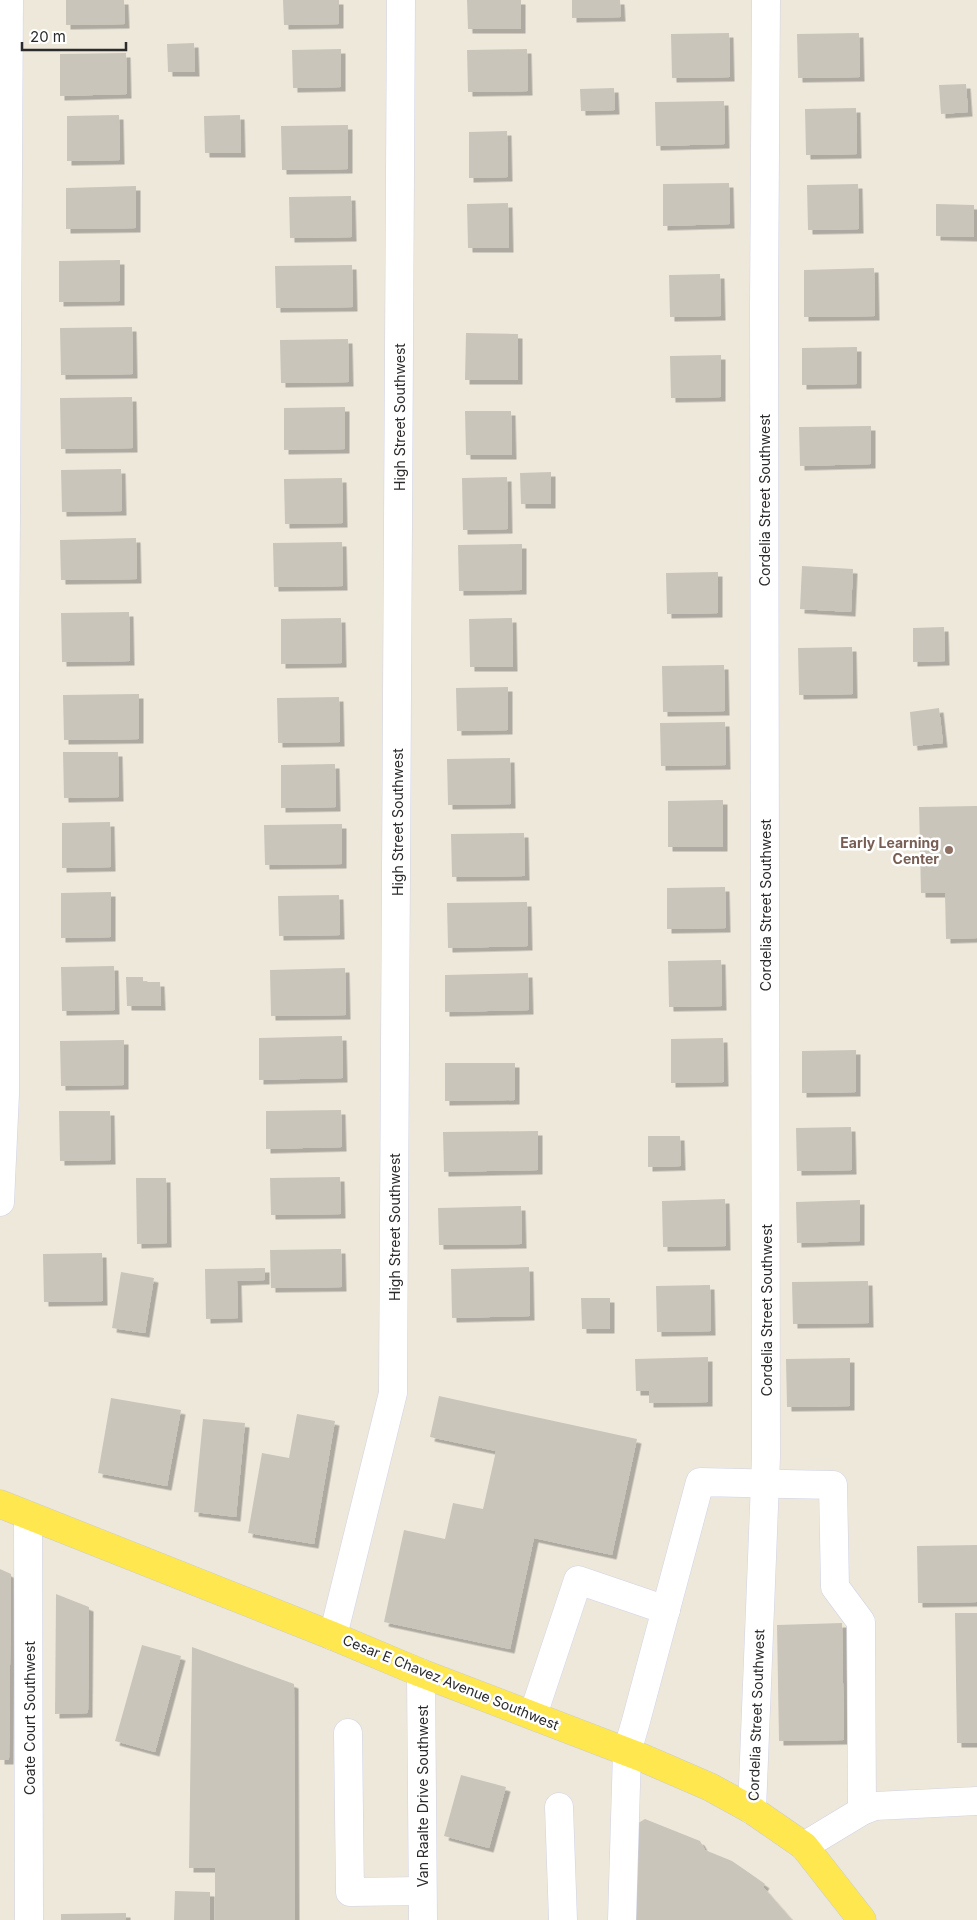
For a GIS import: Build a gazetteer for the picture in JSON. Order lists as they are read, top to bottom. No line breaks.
{"streets":{"main road":["Cesar E Chavez Avenue Southwest"],"street":["High Street Southwest","Cordelia Street Southwest","Coate Court Southwest","Van Raalte Drive Southwest"]},"crossings":[["High Street Southwest","Cesar E Chavez Avenue Southwest"],["Cordelia Street Southwest","Cesar E Chavez Avenue Southwest"],["Cesar E Chavez Avenue Southwest","Coate Court Southwest"],["Cesar E Chavez Avenue Southwest","Van Raalte Drive Southwest"]],"places":["Early Learning Center"],"scale_bar":"20 m"}
